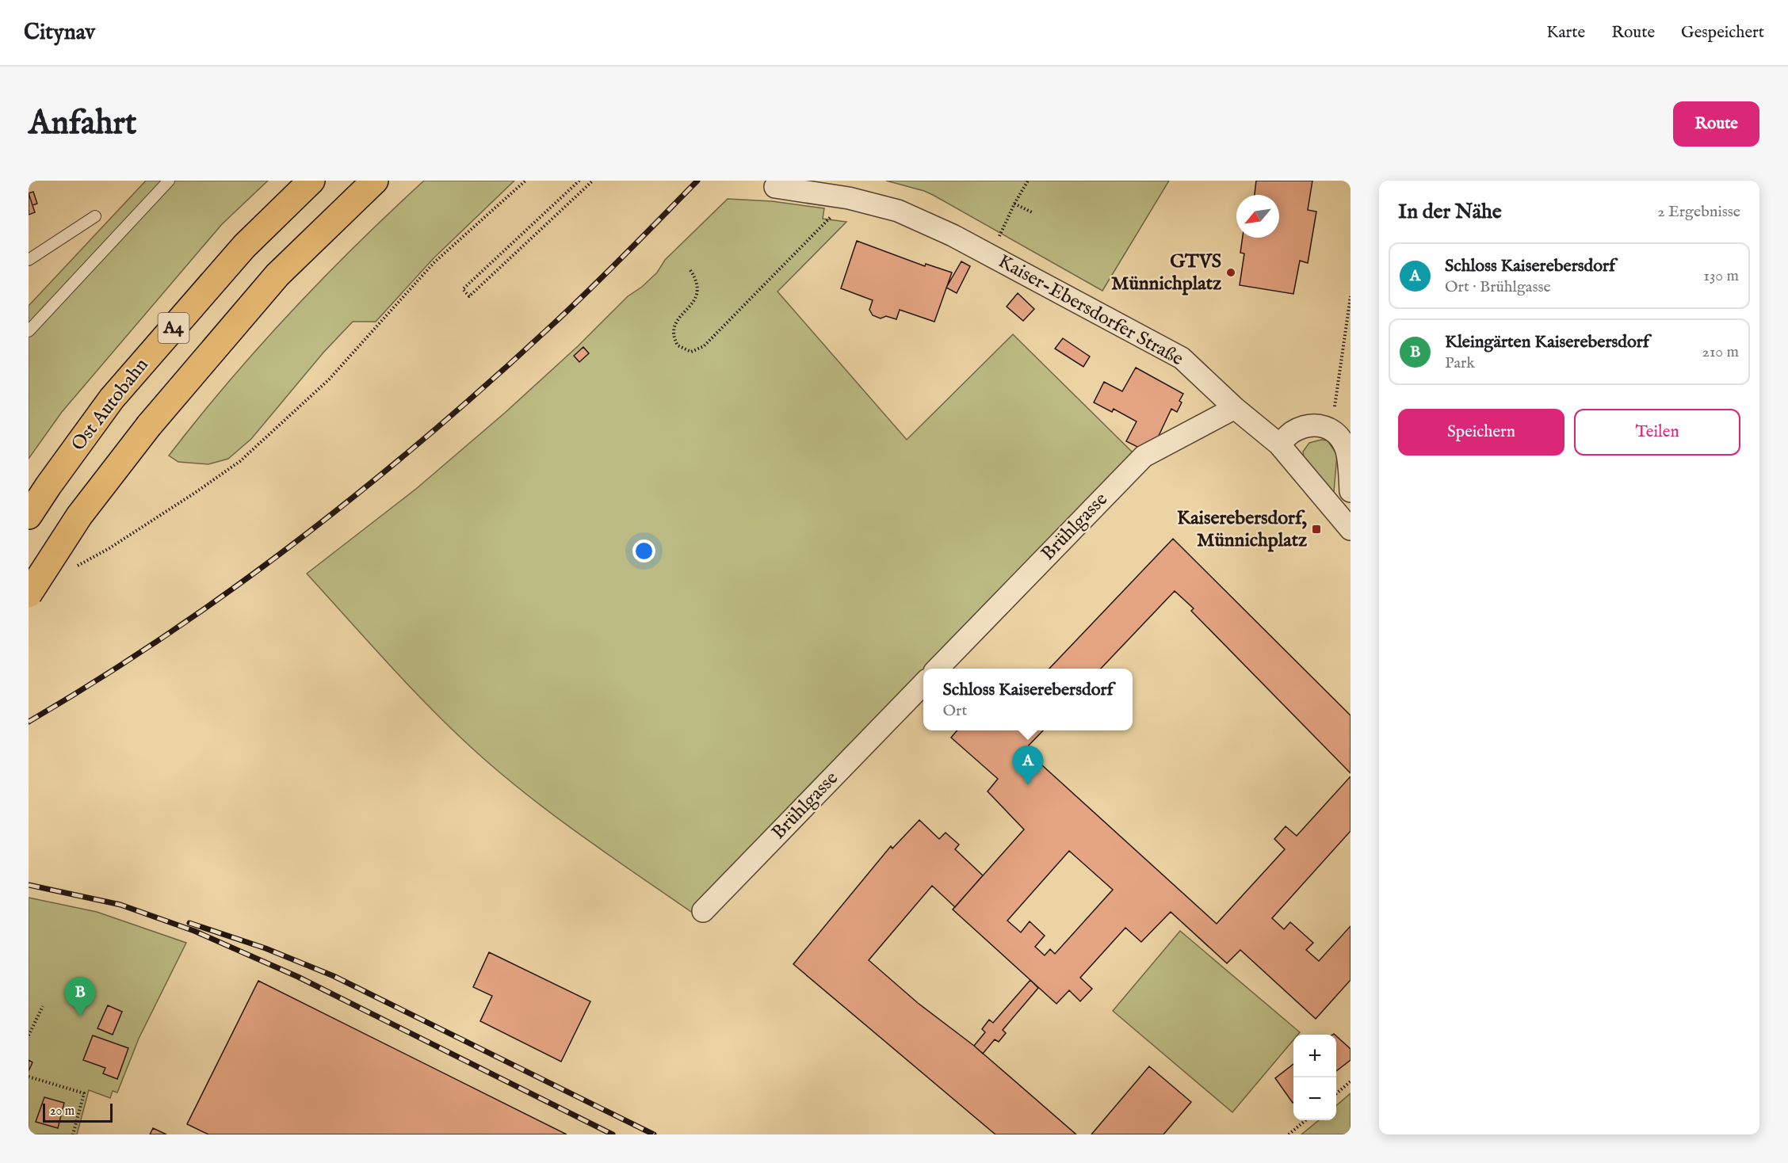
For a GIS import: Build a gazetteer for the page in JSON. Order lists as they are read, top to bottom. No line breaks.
{"streets":{"highway":["A4","Ost Autobahn"],"street":["Kaiser-Ebersdorfer Straße","Brühlgasse"]},"crossings":[["Kaiser-Ebersdorfer Straße","Brühlgasse"]],"places":{"other":["GTVS Münnichplatz"],"transit":["Kaiserebersdorf, Münnichplatz"]},"scale_bar":"20 m","north":"bottom left","page":{"header":"Citynav","nav":["Karte","Route","Gespeichert"],"buttons":["Route",["Speichern","Teilen"]],"title":"Anfahrt","heading":["In der Nähe","2 Ergebnisse"],"list":[{"mark":"A","name":"Schloss Kaiserebersdorf","note":"Ort · Brühlgasse","value":"130 m"},{"mark":"B","name":"Kleingärten Kaiserebersdorf","note":"Park","value":"210 m"}],"popup":["Schloss Kaiserebersdorf","Ort"],"pins":["A","B"],"map_buttons":["+","−"],"scale":"20 m"}}
